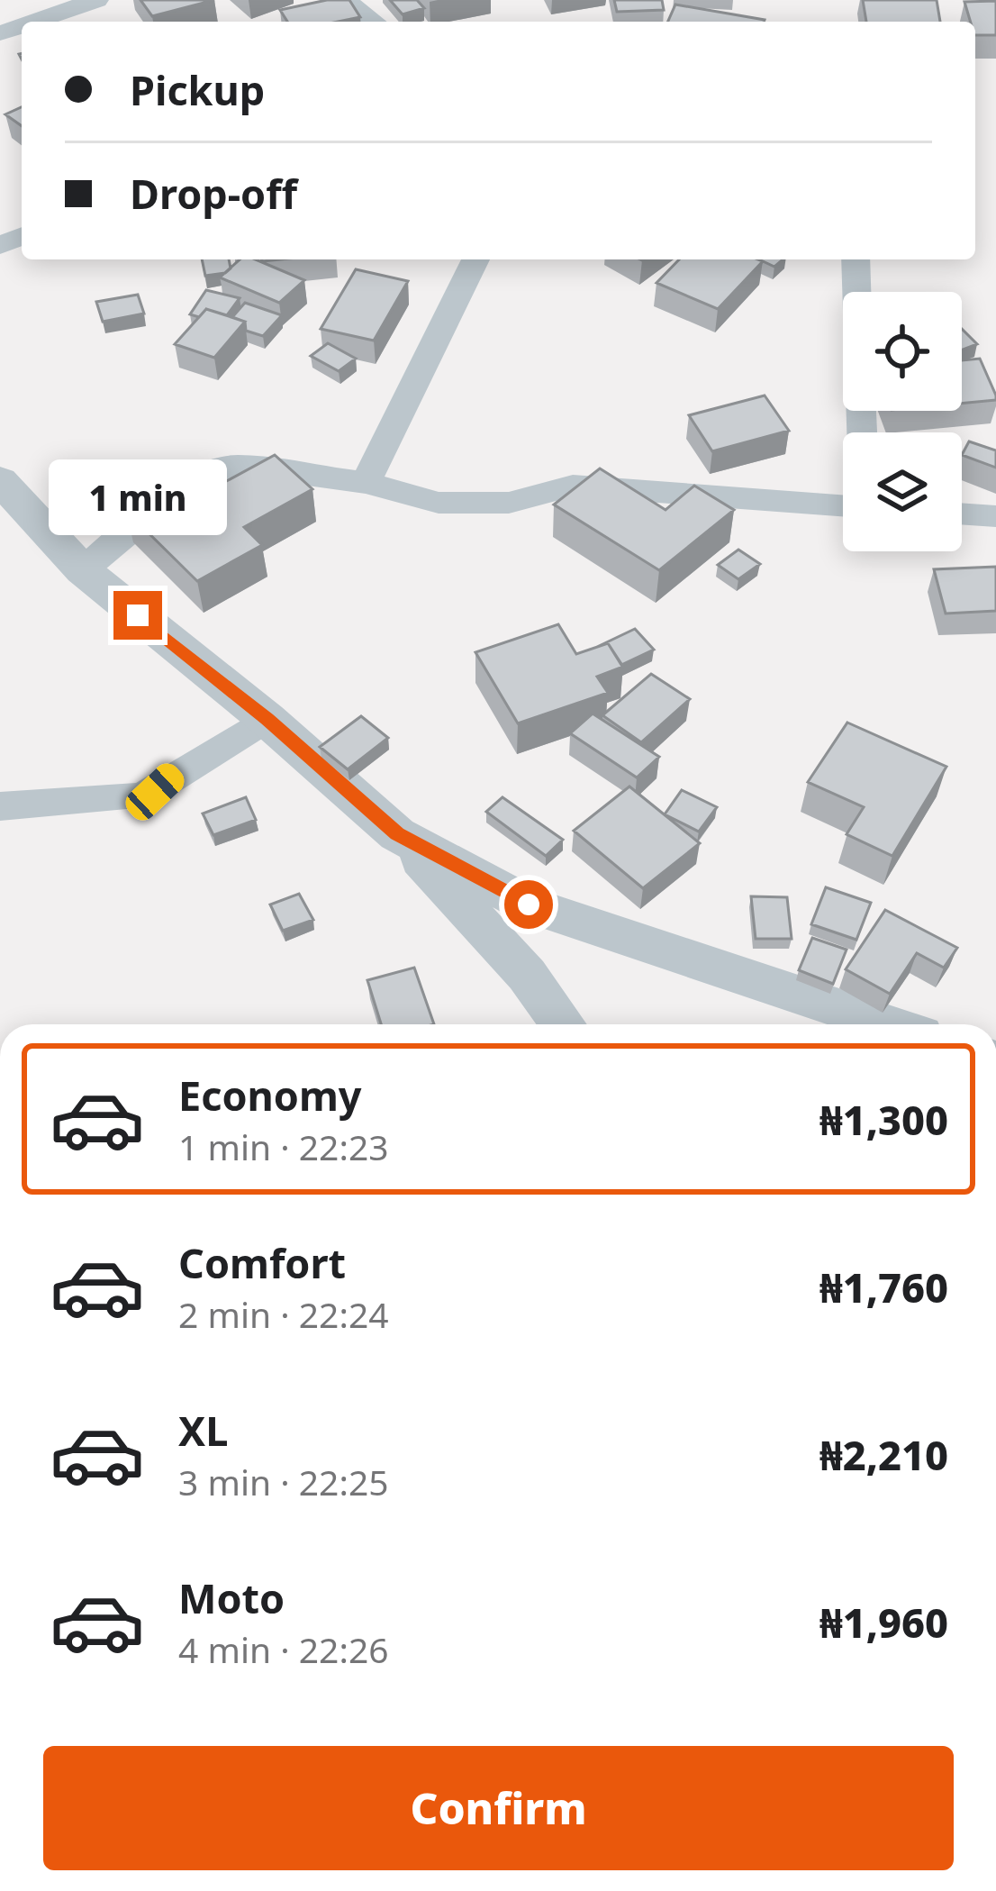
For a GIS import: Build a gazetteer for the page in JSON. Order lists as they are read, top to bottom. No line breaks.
{"page":{"banner":["Pickup","Drop-off"],"bubble":"1 min","list":[{"name":"Economy","note":"1 min · 22:23","value":"₦1,300"},{"name":"Comfort","note":"2 min · 22:24","value":"₦1,760"},{"name":"XL","note":"3 min · 22:25","value":"₦2,210"},{"name":"Moto","note":"4 min · 22:26","value":"₦1,960"}],"buttons":"Confirm"}}
